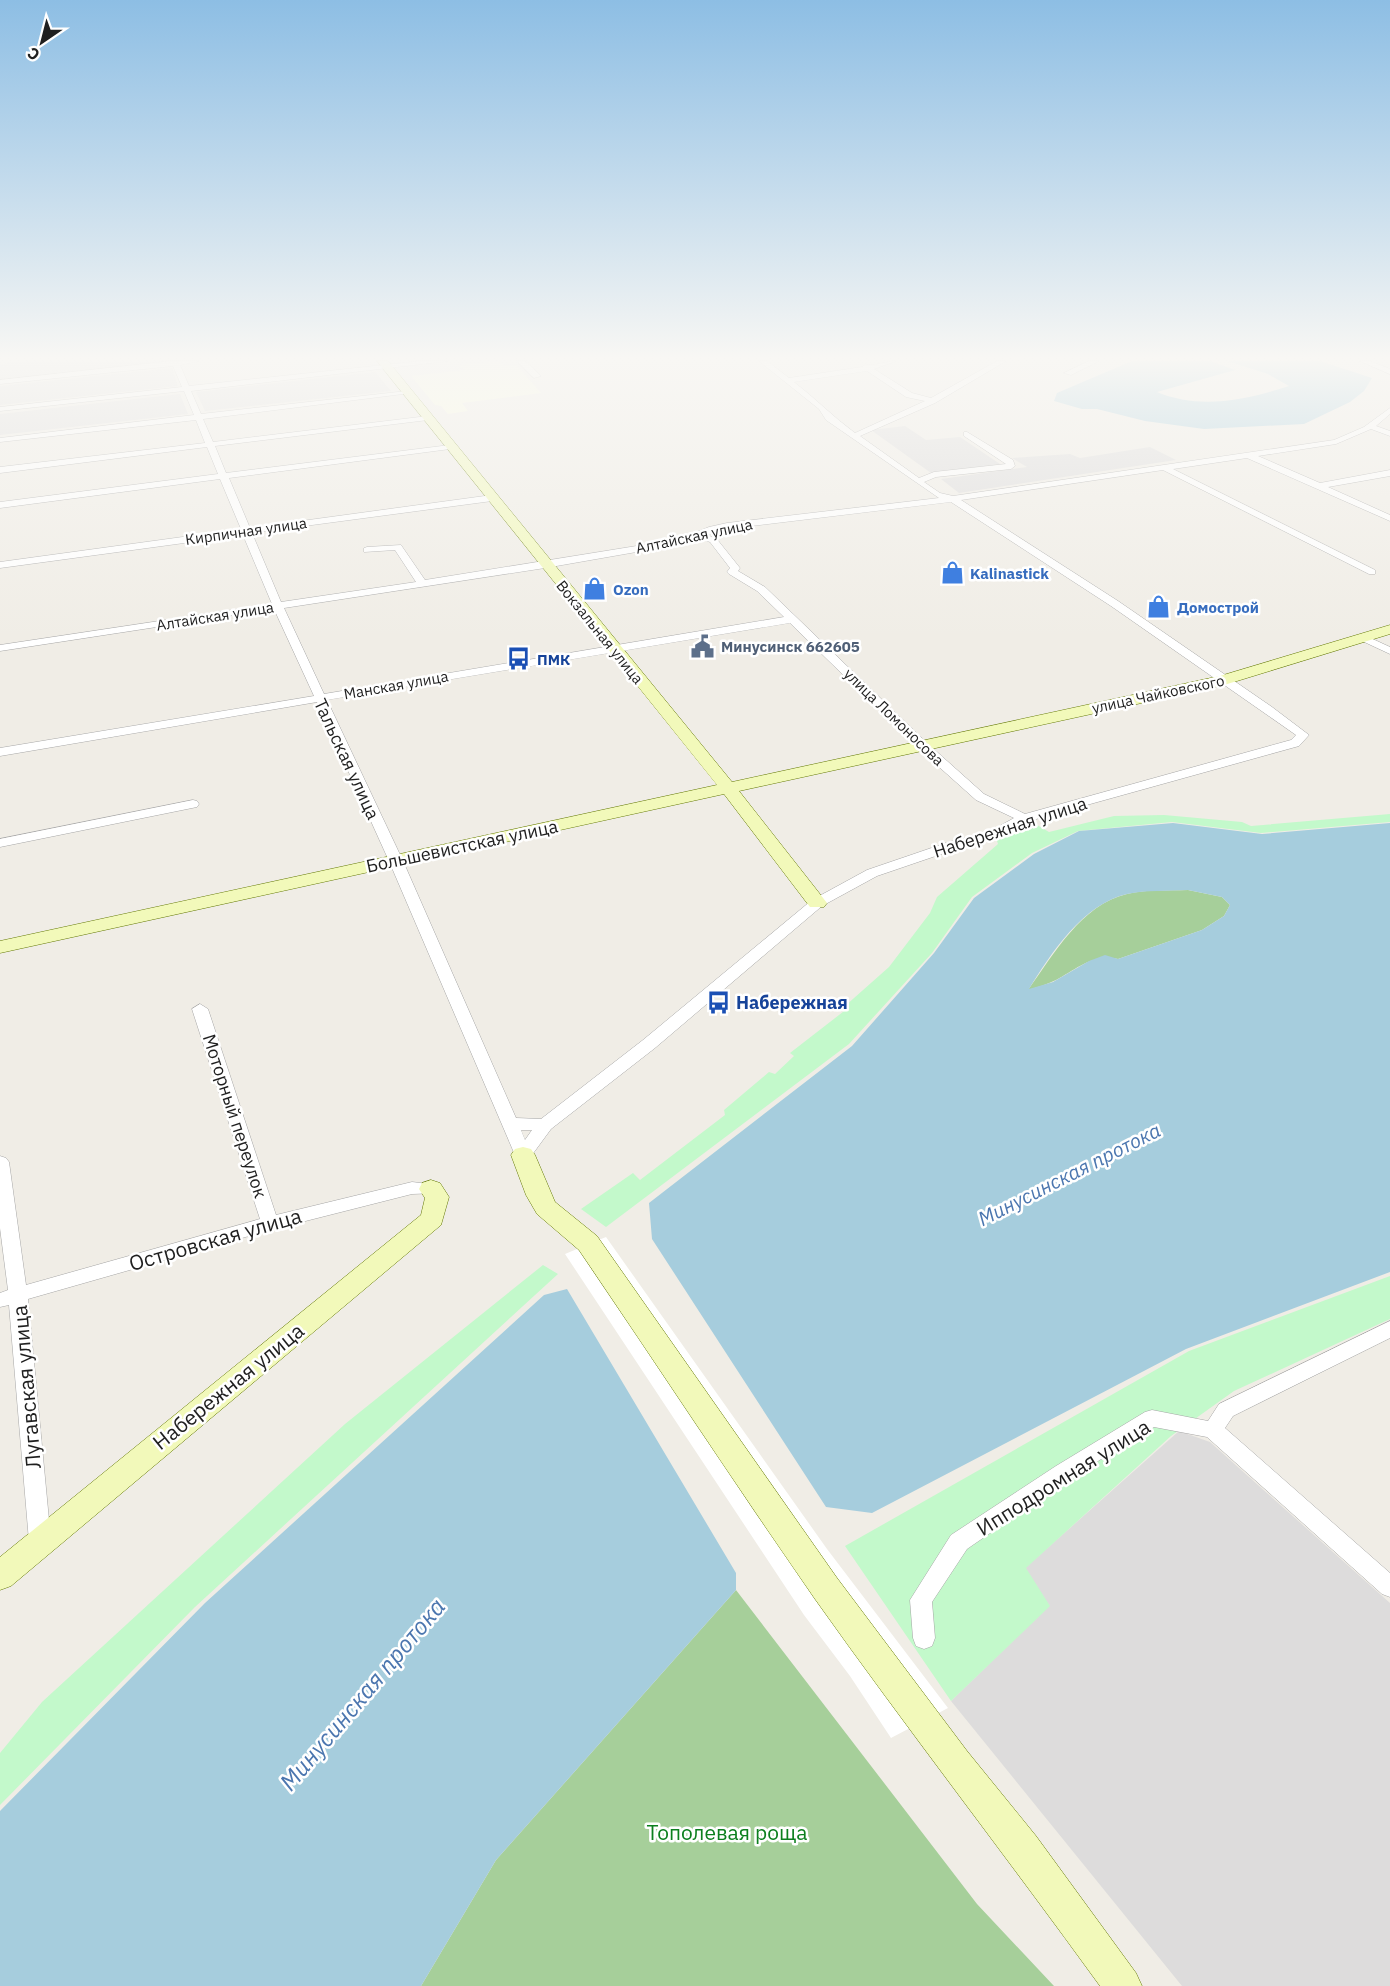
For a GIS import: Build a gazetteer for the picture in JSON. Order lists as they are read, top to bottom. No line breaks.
{"streets":{"street":["Кирпичная улица","Алтайская улица","Вокзальная улица","Манская улица","улица Чайковского","улица Ломоносова","Тальская улица","Набережная улица","Большевистская улица","Моторный переулок","Островская улица","Лугавская улица","Ипподромная улица"]},"crossings":[["Кирпичная улица","Вокзальная улица"],["Кирпичная улица","Тальская улица"],["Алтайская улица","Вокзальная улица"],["Алтайская улица","улица Ломоносова"],["Алтайская улица","Тальская улица"],["Вокзальная улица","Манская улица"],["Вокзальная улица","Набережная улица"],["Вокзальная улица","Большевистская улица"],["Манская улица","улица Ломоносова"],["Манская улица","Тальская улица"],["улица Чайковского","улица Ломоносова"],["улица Чайковского","Набережная улица"],["улица Чайковского","Большевистская улица"],["улица Ломоносова","Набережная улица"],["улица Ломоносова","Большевистская улица"],["Тальская улица","Набережная улица"],["Тальская улица","Большевистская улица"],["Набережная улица","Островская улица"],["Набережная улица","Лугавская улица"],["Моторный переулок","Островская улица"],["Островская улица","Лугавская улица"]],"water":["Минусинская протока"],"parks":["Тополевая роща"],"places":{"shop":["Kalinastick","Ozon","Домострой"],"public building":["Минусинск 662605"],"bus stop":["ПМК","Набережная"]},"north":"bottom left"}
